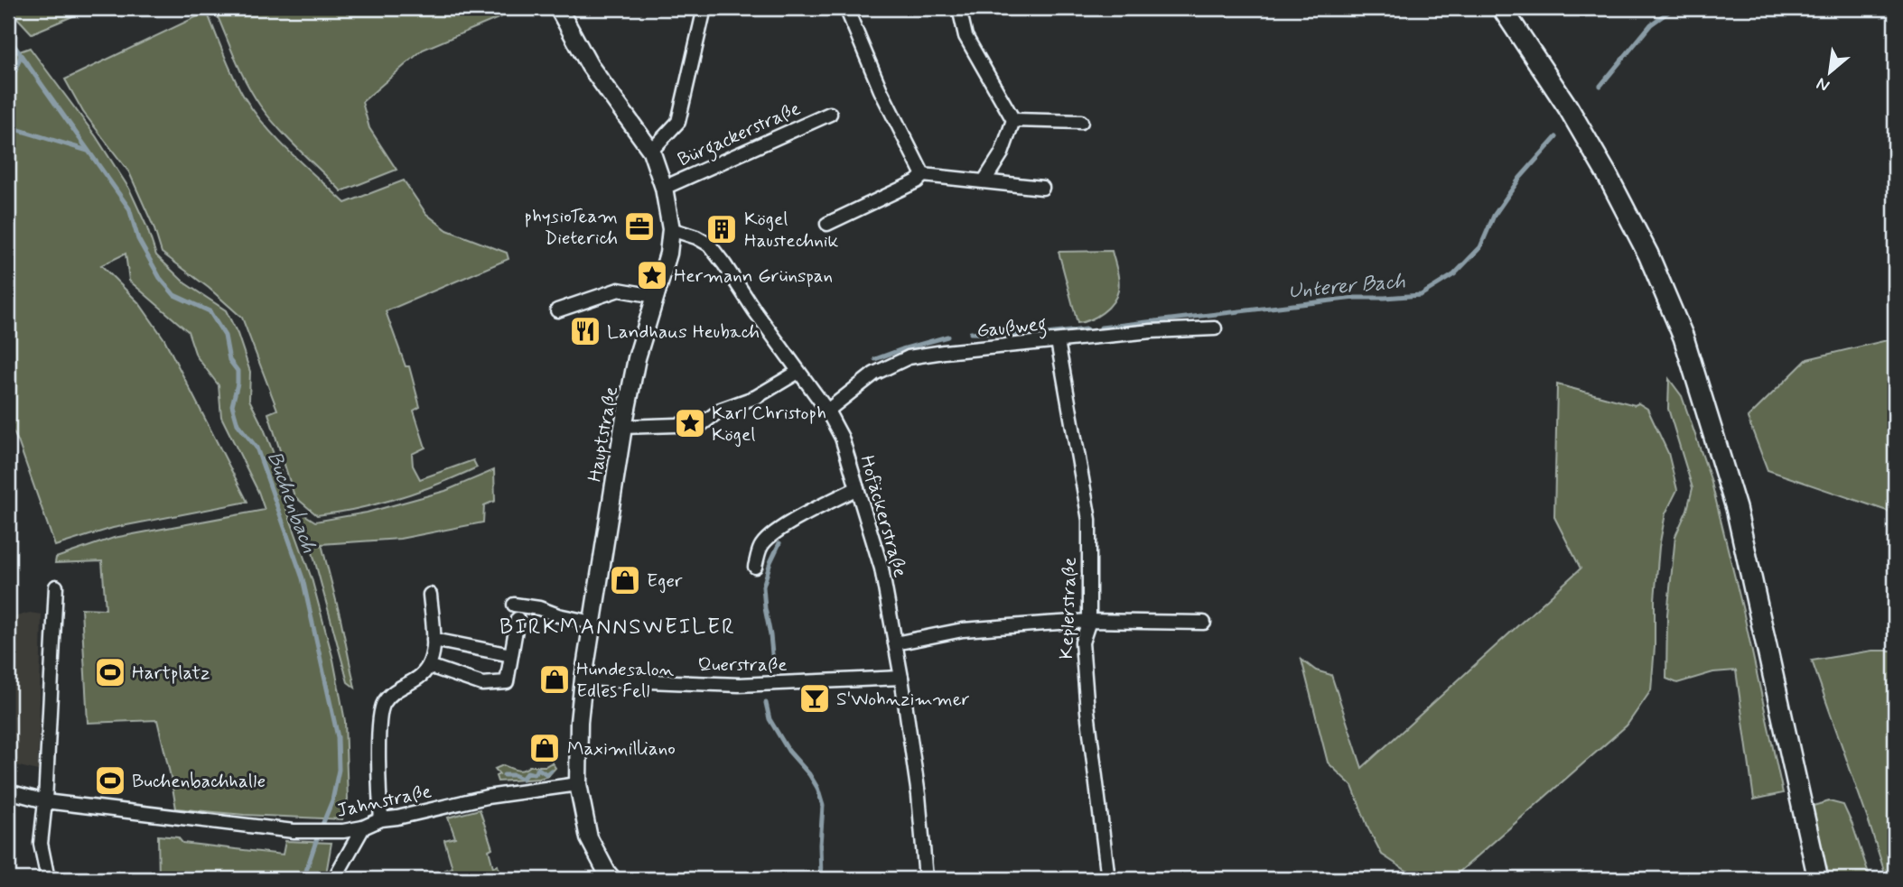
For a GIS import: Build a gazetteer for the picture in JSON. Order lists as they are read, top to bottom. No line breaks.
{"streets":{"street":["Bürgackerstraße","Gaußweg","Hauptstraße","Hofäckerstraße","Keplerstraße","Querstraße","Jahnstraße"]},"crossings":[["Bürgackerstraße","Hauptstraße"],["Gaußweg","Hofäckerstraße"],["Gaußweg","Keplerstraße"],["Hauptstraße","Hofäckerstraße"],["Hauptstraße","Querstraße"],["Hauptstraße","Jahnstraße"],["Hofäckerstraße","Querstraße"]],"districts":["BIRKMANNSWEILER"],"water":["Unterer Bach","Buchenbach"],"places":{"office":["physioTeam Dieterich"],"building":["Kögel Haustechnik"],"place":["Hermann Grünspan","Karl Christoph Kögel"],"restaurant":["Landhaus Heubach"],"shop":["Eger","Hundesalon Edles Fell","Maximilliano"],"sports":["Hartplatz","Buchenbachhalle"],"bar":["S'Wohnzimmer"]},"north":"bottom left"}
